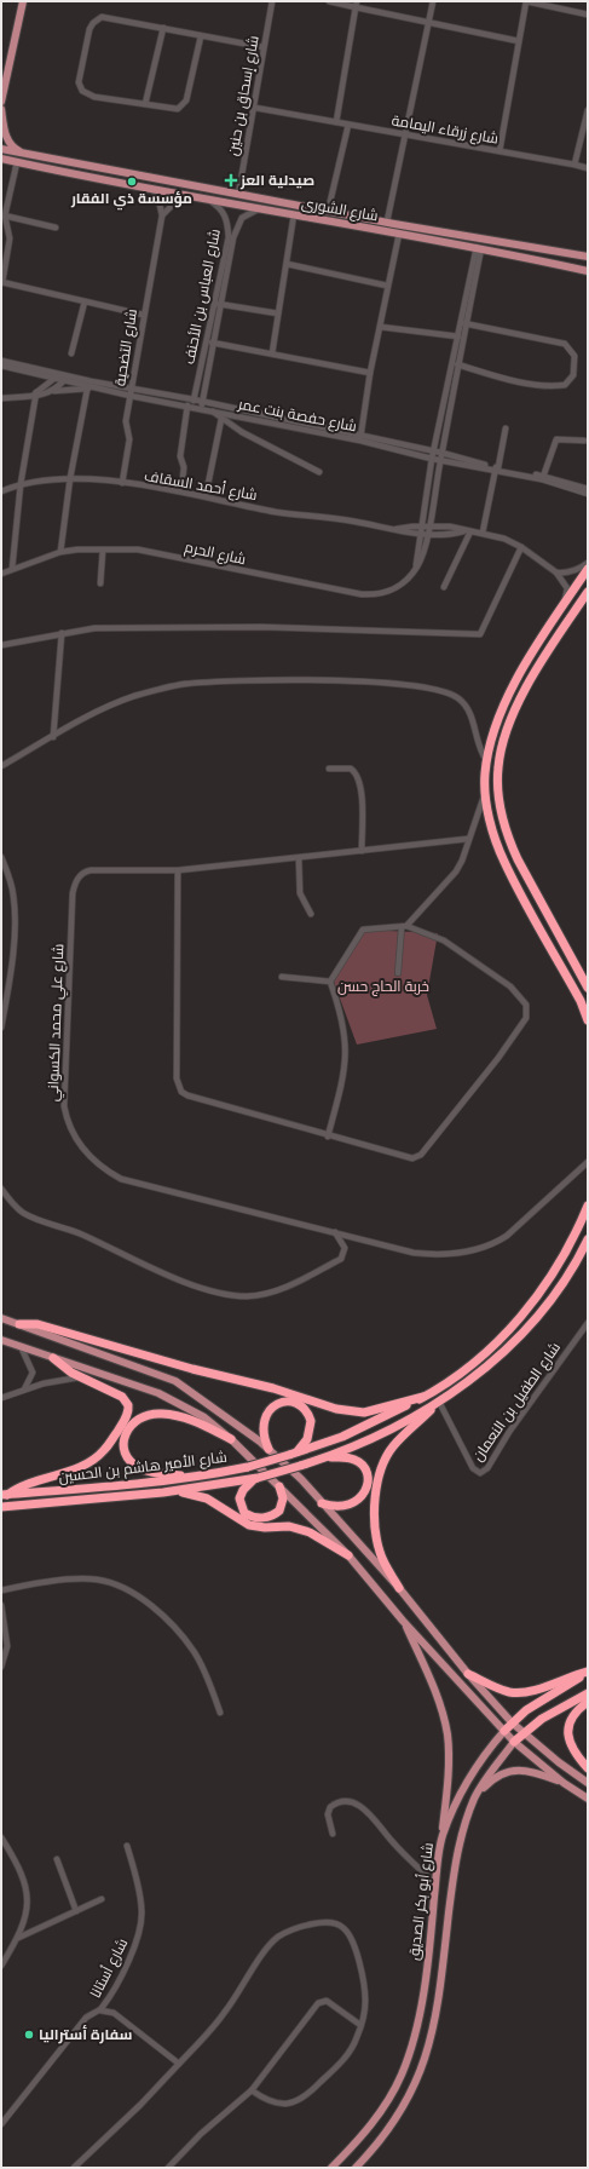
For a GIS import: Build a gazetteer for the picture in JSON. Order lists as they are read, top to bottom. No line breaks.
{"streets":{"highway":["شارع الأمير هاشم بن الحسين","شارع أبو بكر الصديق"],"main road":["شارع الشورى"],"street":["شارع إسحاق بن حنين","شارع زرقاء اليمامة","شارع العباس بن الأحنف","شارع التضحية","شارع حفصة بنت عمر","شارع أحمد السقاف","شارع الحرم","شارع علي محمد الكسواني","شارع الطفيل بن النعمان","شارع أستانا"]},"crossings":[["شارع إسحاق بن حنين","شارع زرقاء اليمامة"],["شارع إسحاق بن حنين","شارع الشورى"],["شارع الشورى","شارع العباس بن الأحنف"],["شارع الشورى","شارع التضحية"],["شارع الشورى","شارع الحرم"],["شارع العباس بن الأحنف","شارع حفصة بنت عمر"],["شارع العباس بن الأحنف","شارع أحمد السقاف"],["شارع التضحية","شارع حفصة بنت عمر"],["شارع التضحية","شارع أحمد السقاف"],["شارع حفصة بنت عمر","شارع الحرم"],["شارع أحمد السقاف","شارع الحرم"],["شارع الطفيل بن النعمان","شارع الأمير هاشم بن الحسين"]],"parks":["خربة الحاج حسن"],"places":{"health":["صيدلية العز"],"other":["مؤسسة ذي الفقار","سفارة أستراليا"]}}
